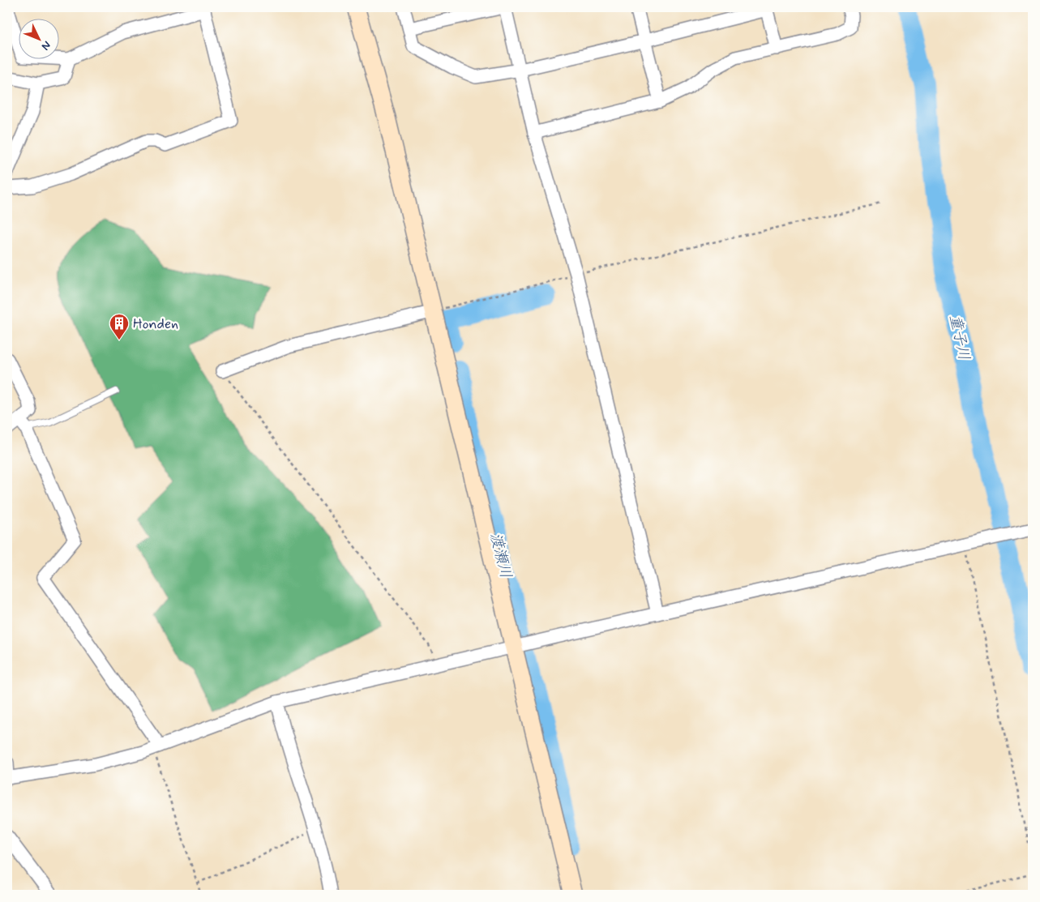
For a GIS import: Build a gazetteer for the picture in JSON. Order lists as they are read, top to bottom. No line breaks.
{"water":["童子川","渡瀬川"],"places":{"building":["Honden"]},"north":"bottom right"}
